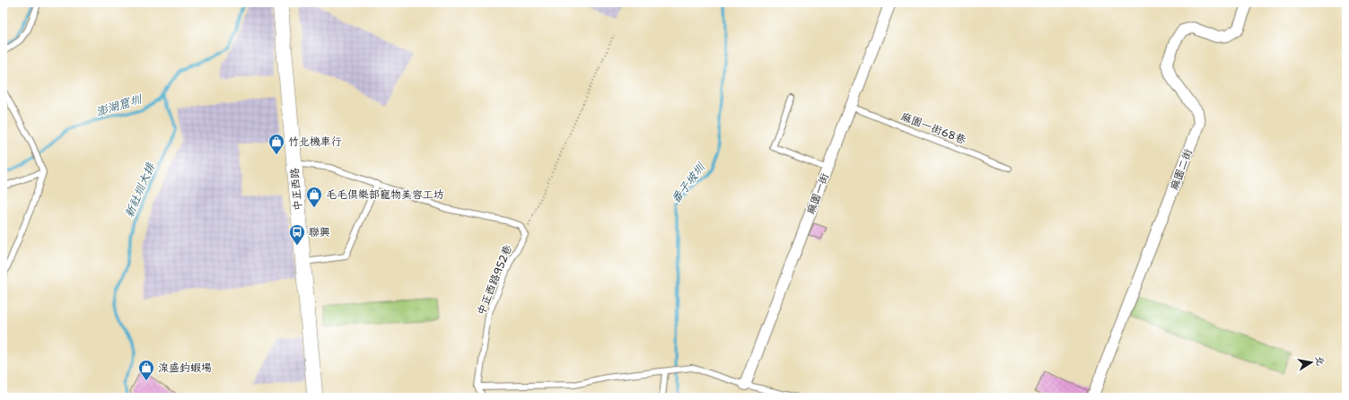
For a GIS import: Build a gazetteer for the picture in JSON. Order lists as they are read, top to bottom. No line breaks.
{"streets":{"main road":["中正西路"],"street":["麻園二街","麻園一街"],"lane":["麻園一街68巷","中正西路952巷"]},"crossings":[["麻園一街68巷","麻園一街"]],"water":["澎湖窟圳","番子坡圳","新社圳大排"],"places":{"shop":["竹北機車行","毛毛俱樂部寵物美容工坊","湶盛釣蝦場"],"bus stop":["聯興"]},"north":"right"}
